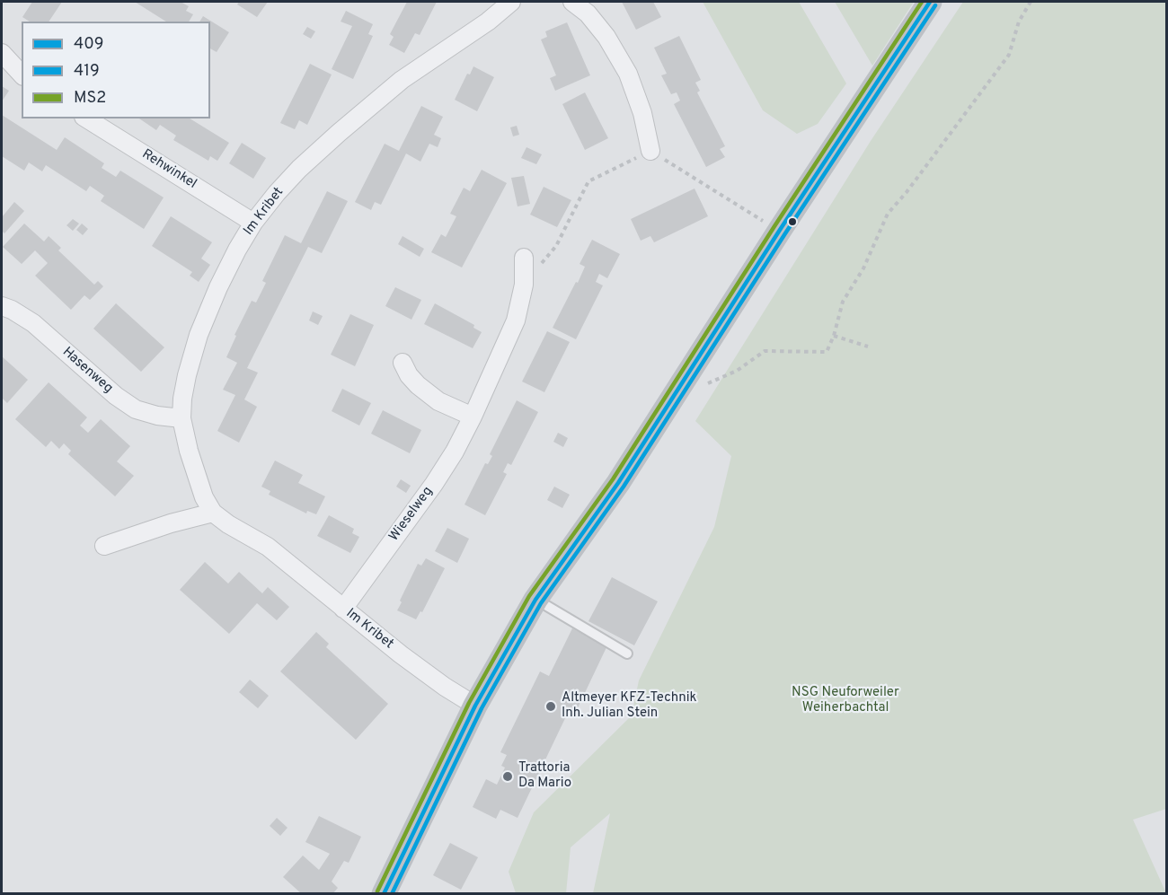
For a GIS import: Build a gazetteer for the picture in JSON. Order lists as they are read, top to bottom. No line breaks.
{"streets":{"street":["Rehwinkel","Im Kribet","Hasenweg","Wieselweg"]},"crossings":[["Rehwinkel","Im Kribet"],["Im Kribet","Hasenweg"],["Im Kribet","Wieselweg"]],"parks":["NSG Neuforweiler Weiherbachtal"],"places":["Altmeyer KFZ-Technik Inh. Julian Stein","Trattoria Da Mario"],"lines":["transit line 409","transit line MS2","transit line 419"],"legend":["409","419","MS2"]}
